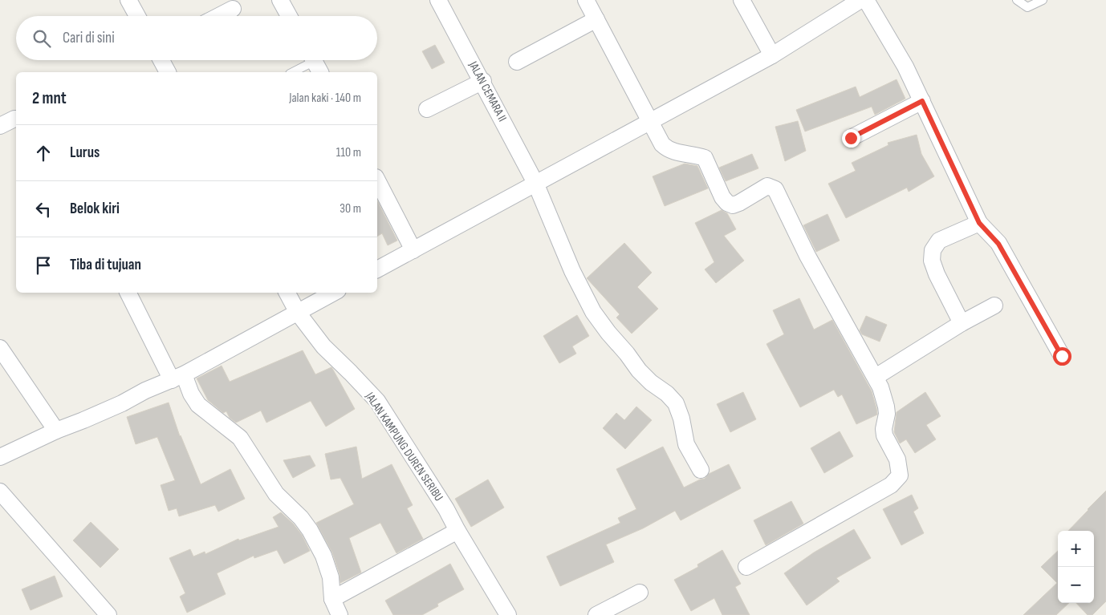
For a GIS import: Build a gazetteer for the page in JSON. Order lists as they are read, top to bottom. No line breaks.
{"streets":{"street":["JALAN CEMARA II","JALAN KAMPUNG DUREN SERIBU"]},"page":{"search":"Cari di sini","heading":["2 mnt","Jalan kaki · 140 m"],"list":[["Lurus","110 m"],["Belok kiri","30 m"],"Tiba di tujuan"],"map_buttons":["+","−"]}}
